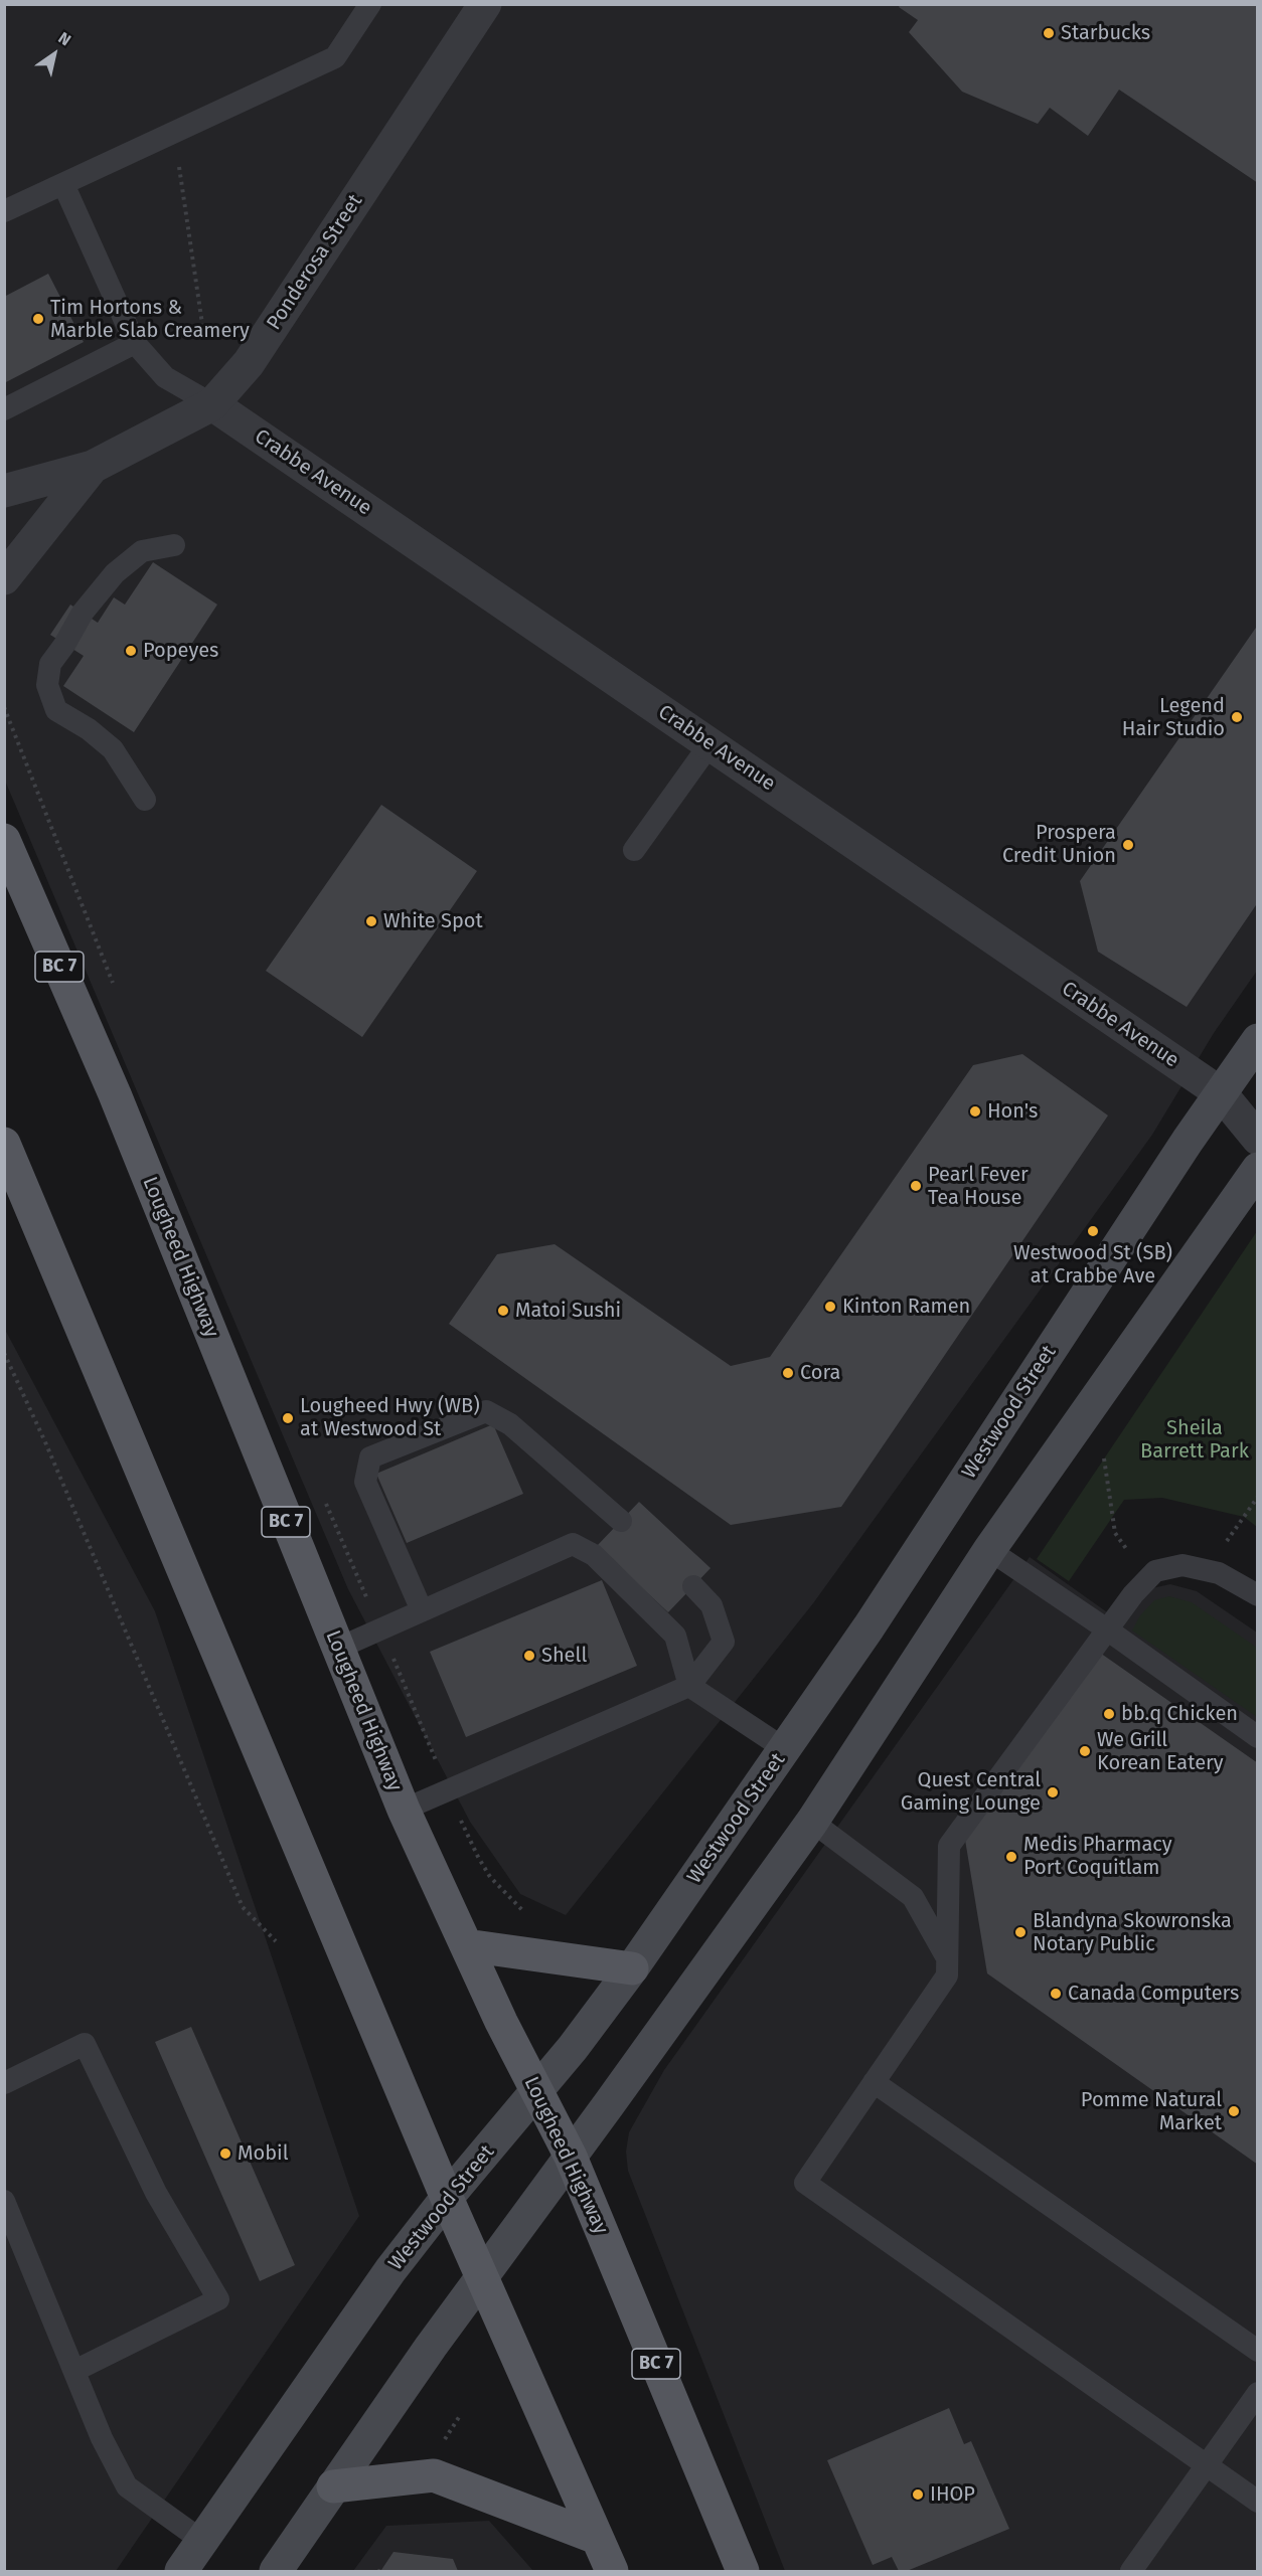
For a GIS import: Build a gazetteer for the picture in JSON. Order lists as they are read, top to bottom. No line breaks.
{"streets":{"main road":["BC 7","Lougheed Highway","Westwood Street"],"street":["Ponderosa Street","Crabbe Avenue"]},"crossings":[["Ponderosa Street","Crabbe Avenue"],["Crabbe Avenue","Westwood Street"],["Lougheed Highway","Westwood Street"]],"parks":["Sheila Barrett Park"],"places":["Starbucks","Tim Hortons & Marble Slab Creamery","Popeyes","Legend Hair Studio","Prospera Credit Union","White Spot","Hon's","Pearl Fever Tea House","Westwood St (SB) at Crabbe Ave","Kinton Ramen","Matoi Sushi","Cora","Lougheed Hwy (WB) at Westwood St","Shell","bb.q Chicken","We Grill Korean Eatery","Quest Central Gaming Lounge","Medis Pharmacy Port Coquitlam","Blandyna Skowronska Notary Public","Canada Computers","Pomme Natural Market","Mobil","IHOP"],"north":"top right"}
